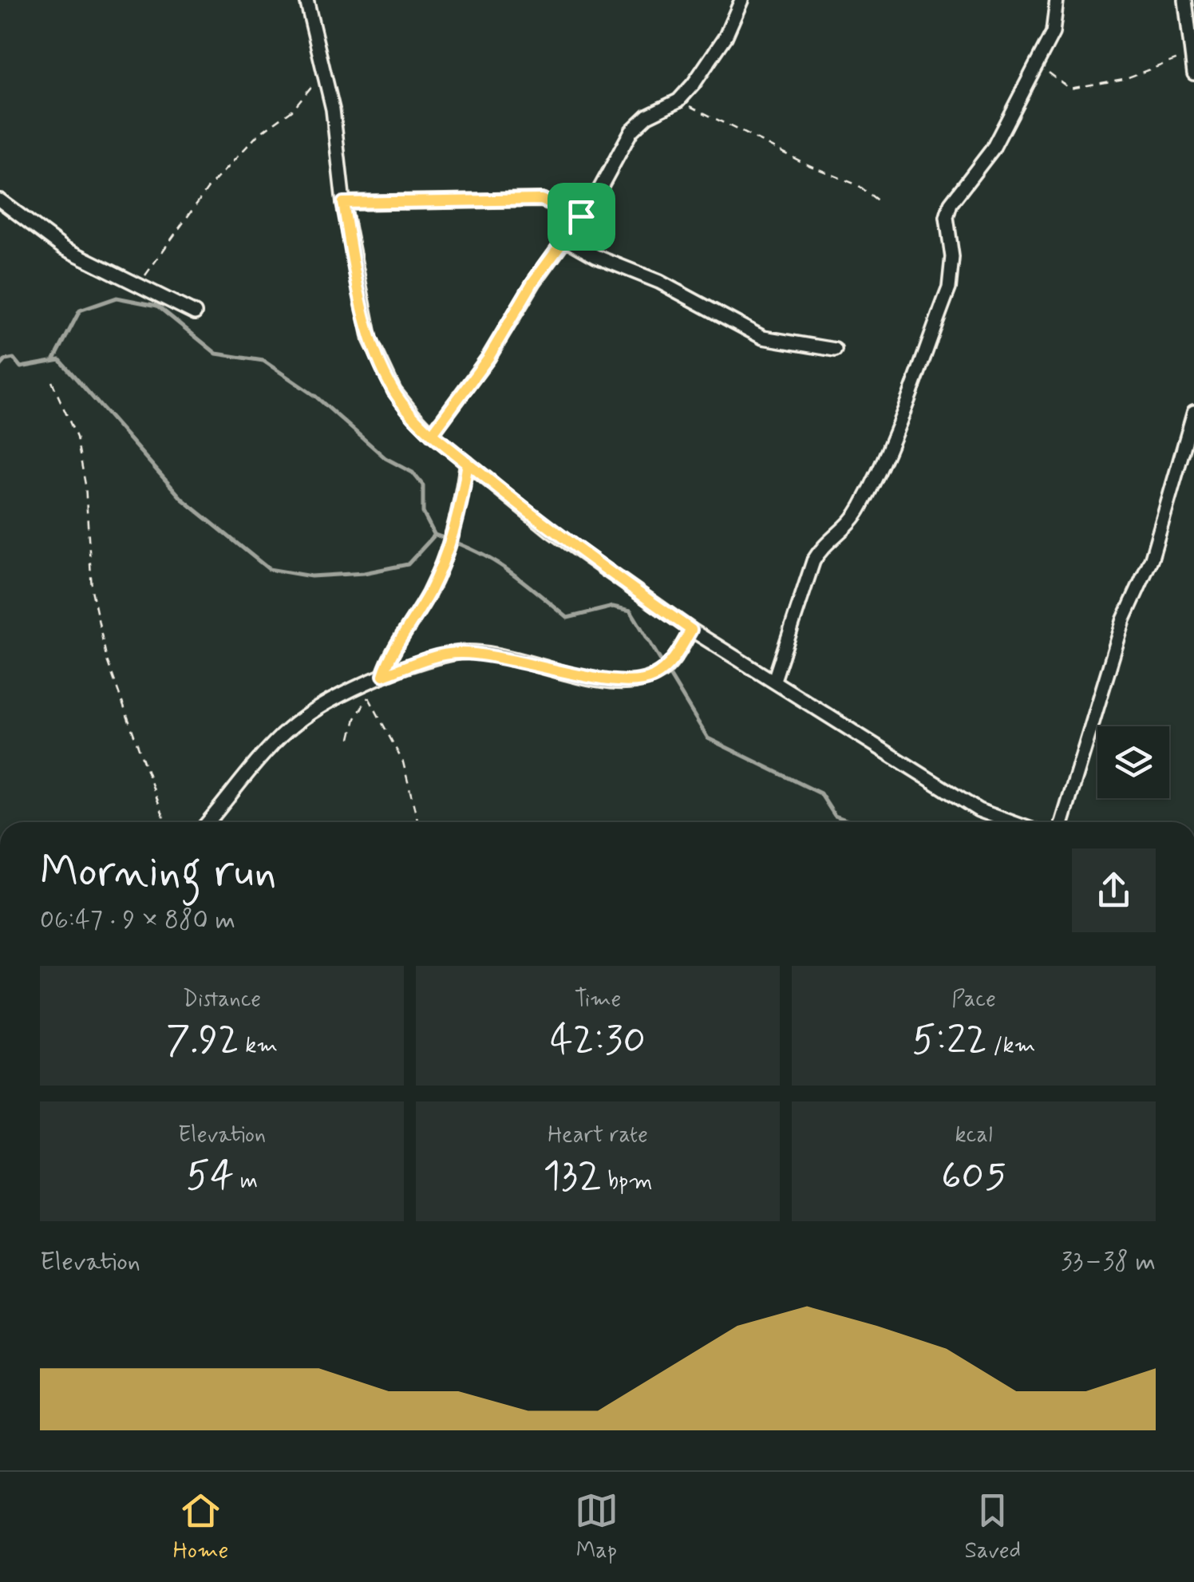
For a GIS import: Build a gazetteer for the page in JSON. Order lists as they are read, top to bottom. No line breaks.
{"page":{"heading":["Morning run","06:47 · 9 × 880 m"],"stats":[["Distance","7.92 km"],["Time","42:30"],["Pace","5:22 /km"],["Elevation","54 m"],["Heart rate","132 bpm"],["kcal","605"]],"chart":["Elevation","33–38 m"],"tabs":["Home","Map","Saved"]}}
